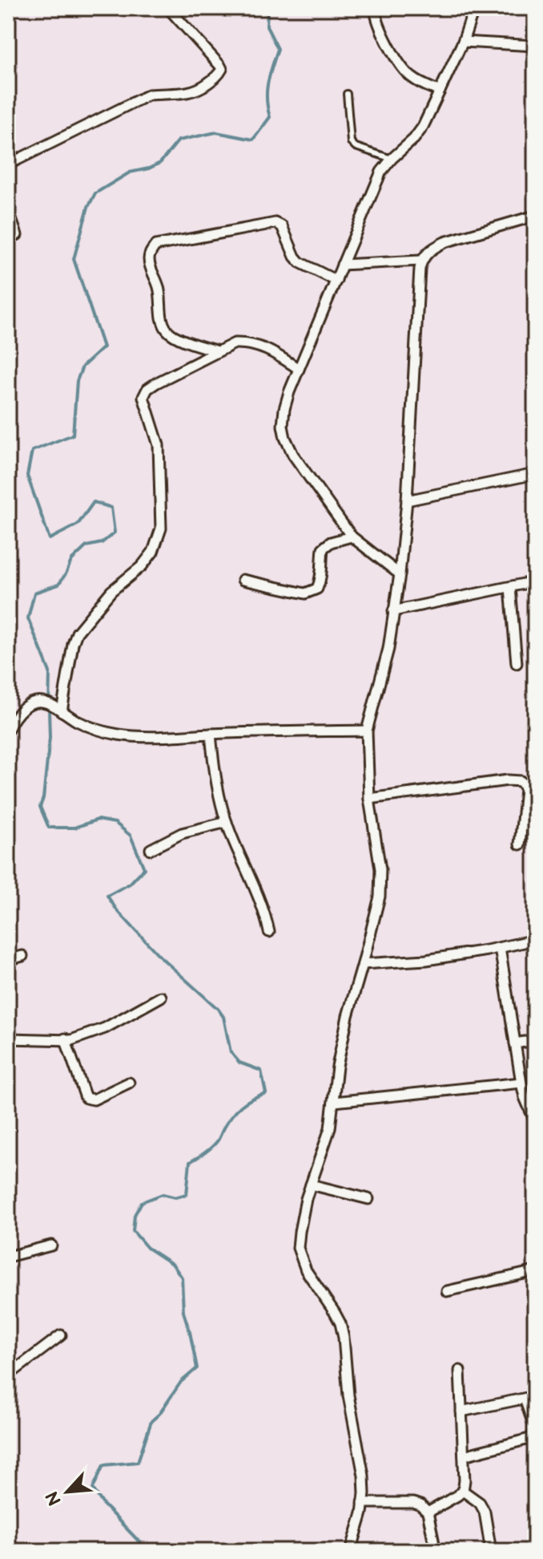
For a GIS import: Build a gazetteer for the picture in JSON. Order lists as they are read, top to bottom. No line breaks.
{"north":"bottom left"}
